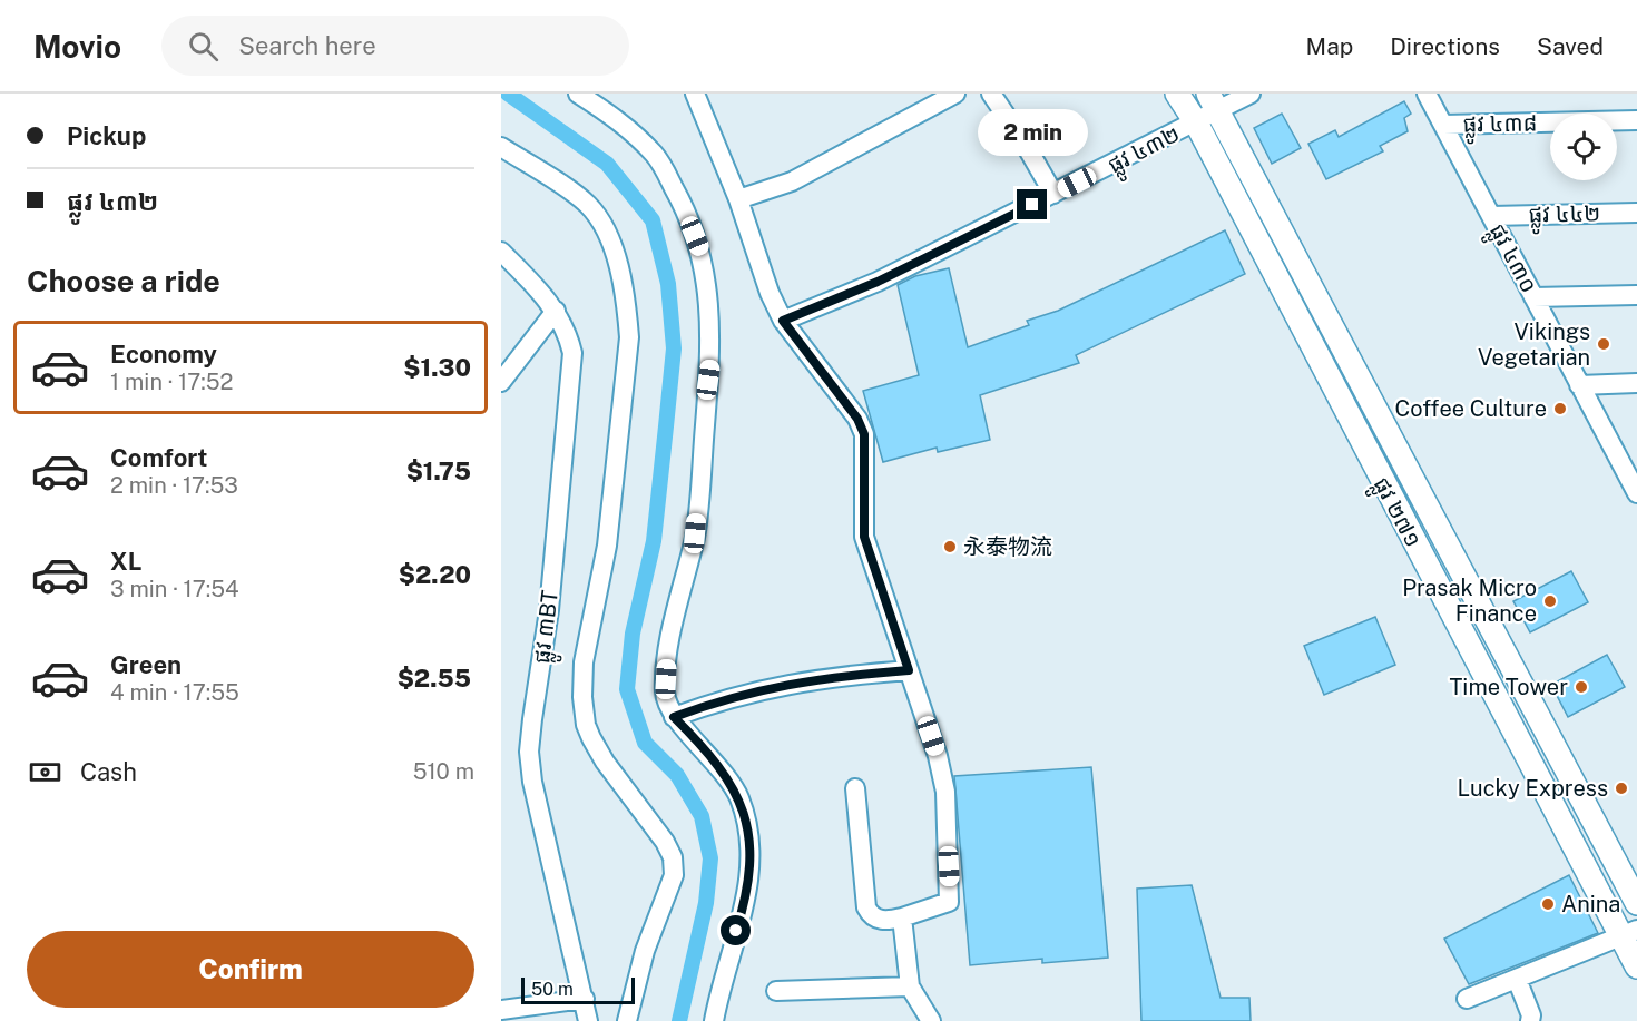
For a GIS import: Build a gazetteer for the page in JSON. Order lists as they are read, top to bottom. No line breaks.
{"streets":{"main road":["ផ្លូវ ២៧១"],"street":["ផ្លូវ ៤៣៨","ផ្លូវ ៤៣២","ផ្លូវ ៤៤២","ផ្លូវ ៤៣០","ផ្លូវ ៣BT"]},"crossings":[["ផ្លូវ ៤៣៨","ផ្លូវ ៤៣០"],["ផ្លូវ ៤៣២","ផ្លូវ ២៧១"],["ផ្លូវ ៤៤២","ផ្លូវ ៤៣០"]],"places":["Vikings Vegetarian","Coffee Culture","永泰物流","Prasak Micro Finance","Time Tower","Lucky Express","Anina"],"scale_bar":"50 m","page":{"header":"Movio","search":"Search here","nav":["Map","Directions","Saved"],"banner":["Pickup","ផ្លូវ ៤៣២"],"bubble":"2 min","heading":"Choose a ride","list":[{"name":"Economy","note":"1 min · 17:52","value":"$1.30"},{"name":"Comfort","note":"2 min · 17:53","value":"$1.75"},{"name":"XL","note":"3 min · 17:54","value":"$2.20"},{"name":"Green","note":"4 min · 17:55","value":"$2.55"}],"pay":["Cash","510 m"],"buttons":"Confirm","scale":"50 m"}}
